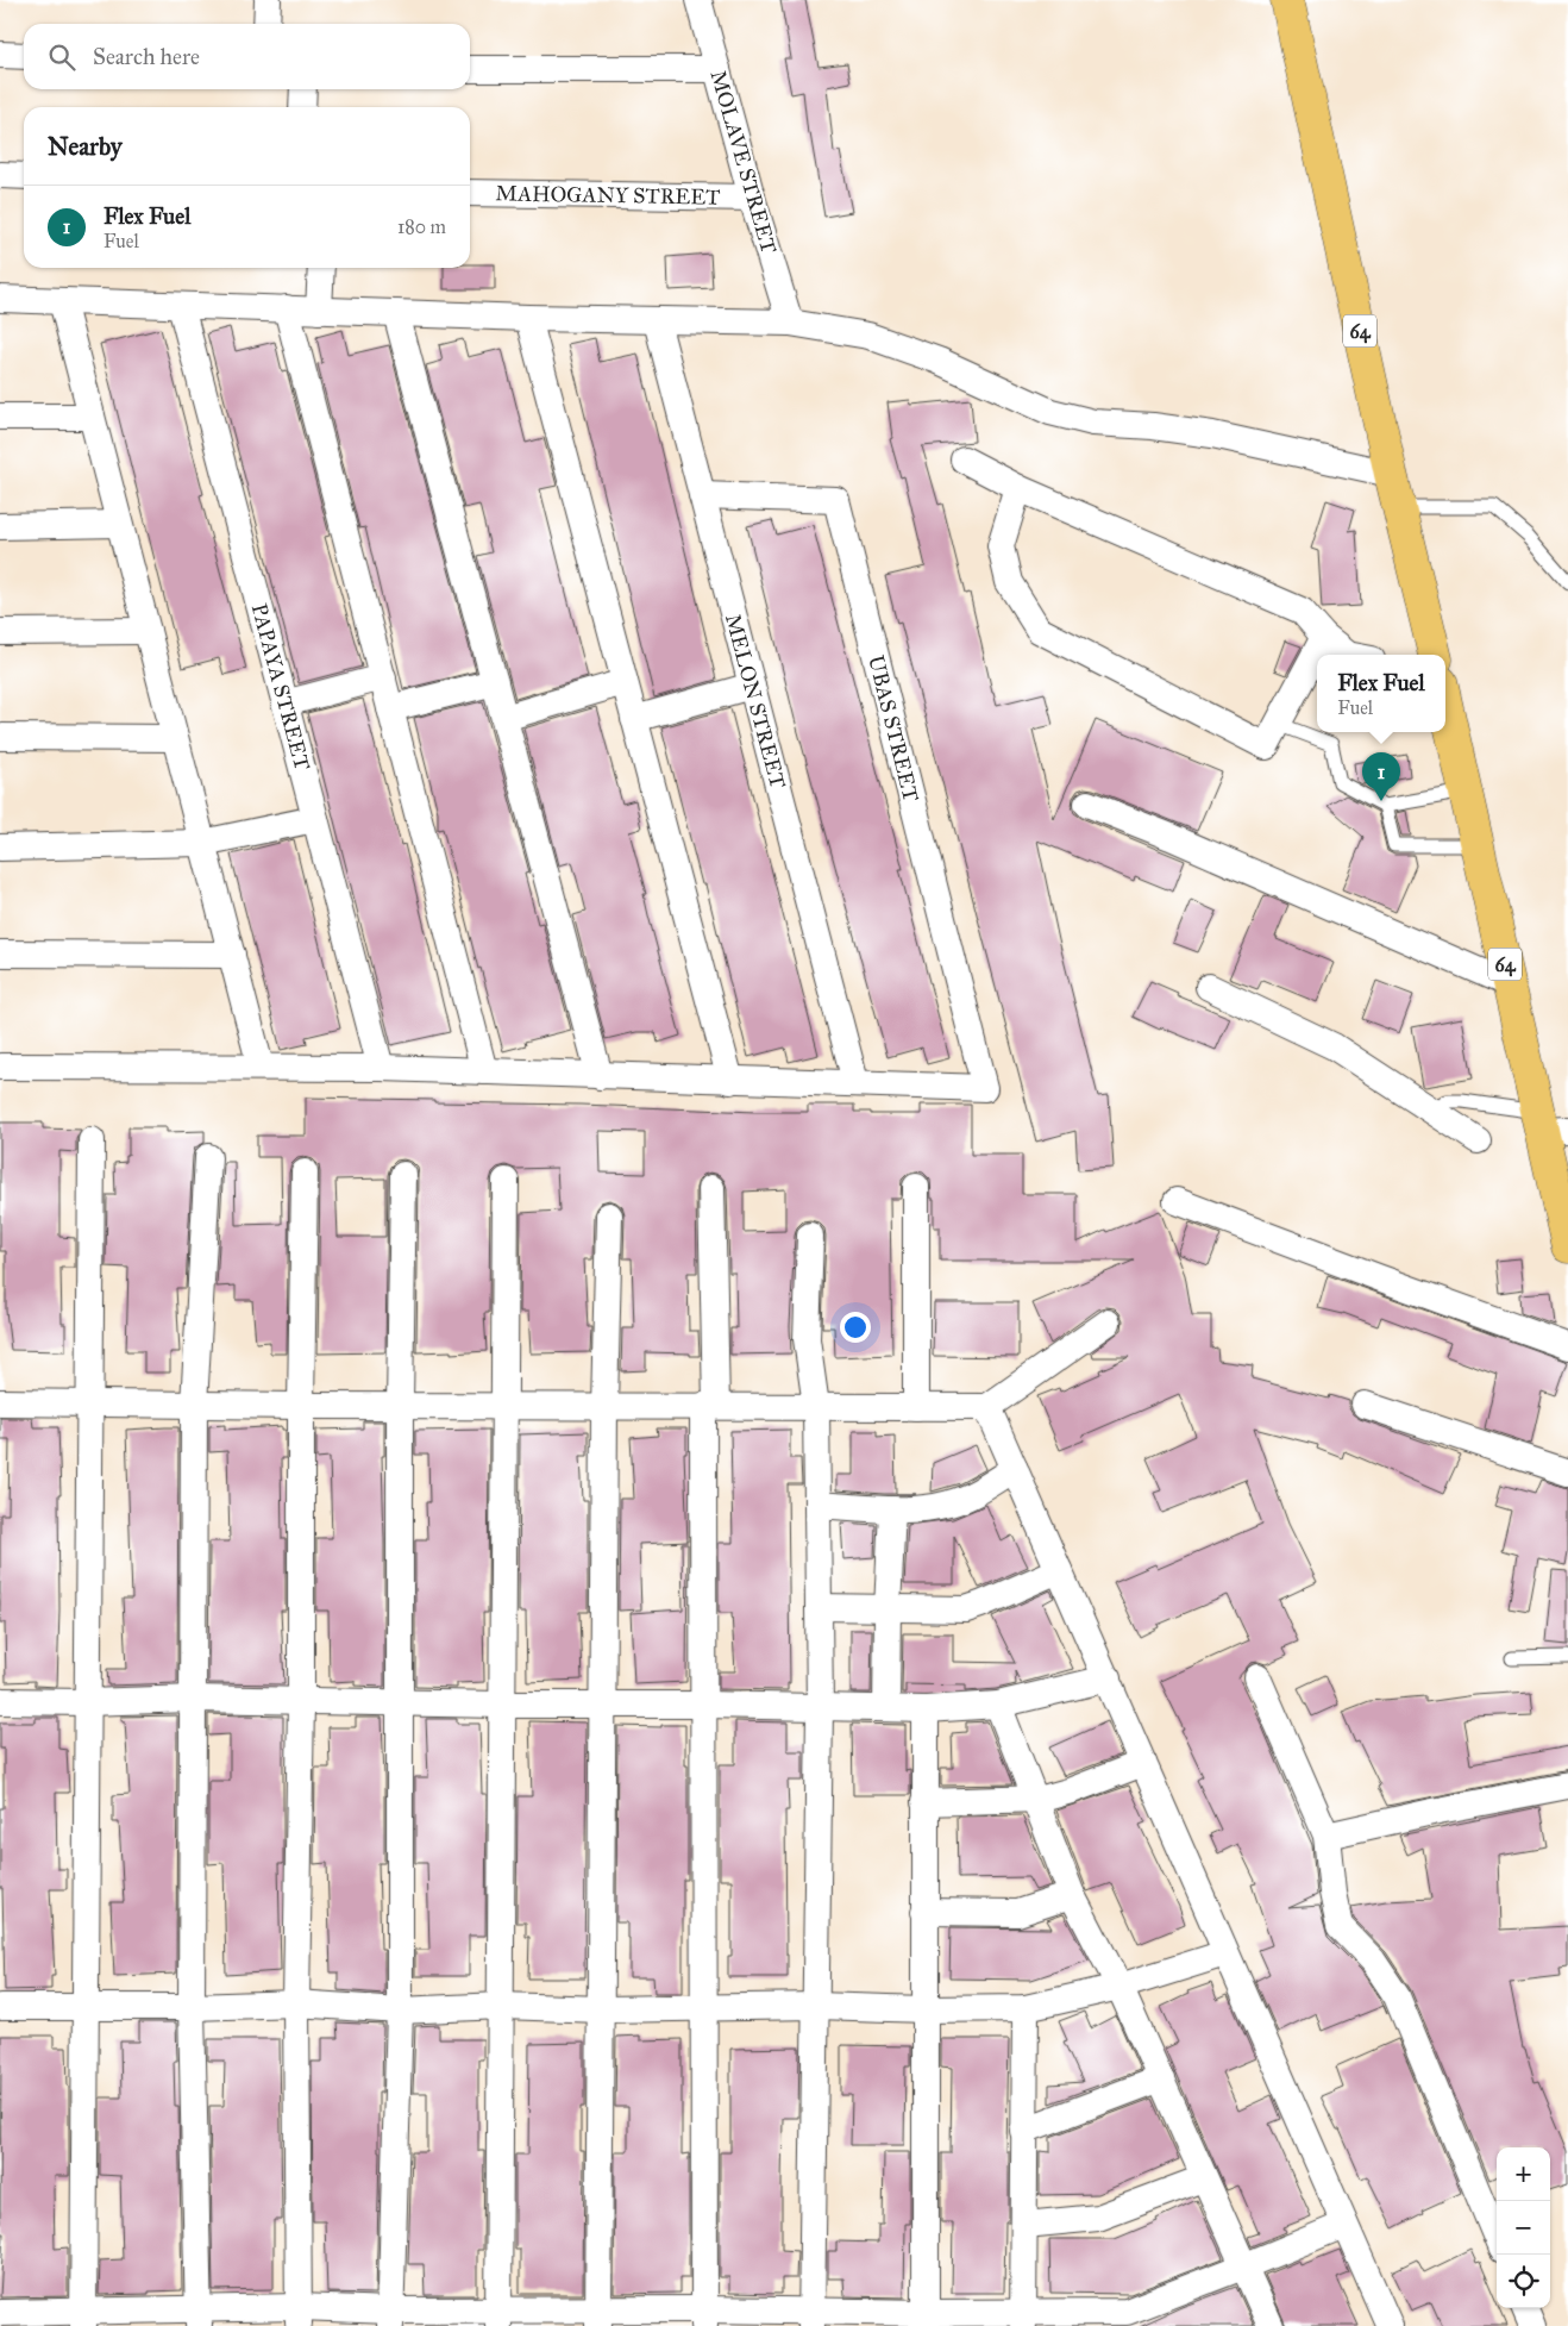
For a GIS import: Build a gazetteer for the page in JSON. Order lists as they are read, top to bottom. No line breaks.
{"streets":{"main road":["64"],"street":["MOLAVE STREET","MAHOGANY STREET","PAPAYA STREET","MELON STREET","UBAS STREET"]},"crossings":[["MOLAVE STREET","MAHOGANY STREET"],["MELON STREET","UBAS STREET"]],"page":{"search":"Search here","heading":"Nearby","list":[{"mark":"1","name":"Flex Fuel","note":"Fuel","value":"180 m"}],"popup":["Flex Fuel","Fuel"],"pins":"1","map_buttons":["+","−"]}}
